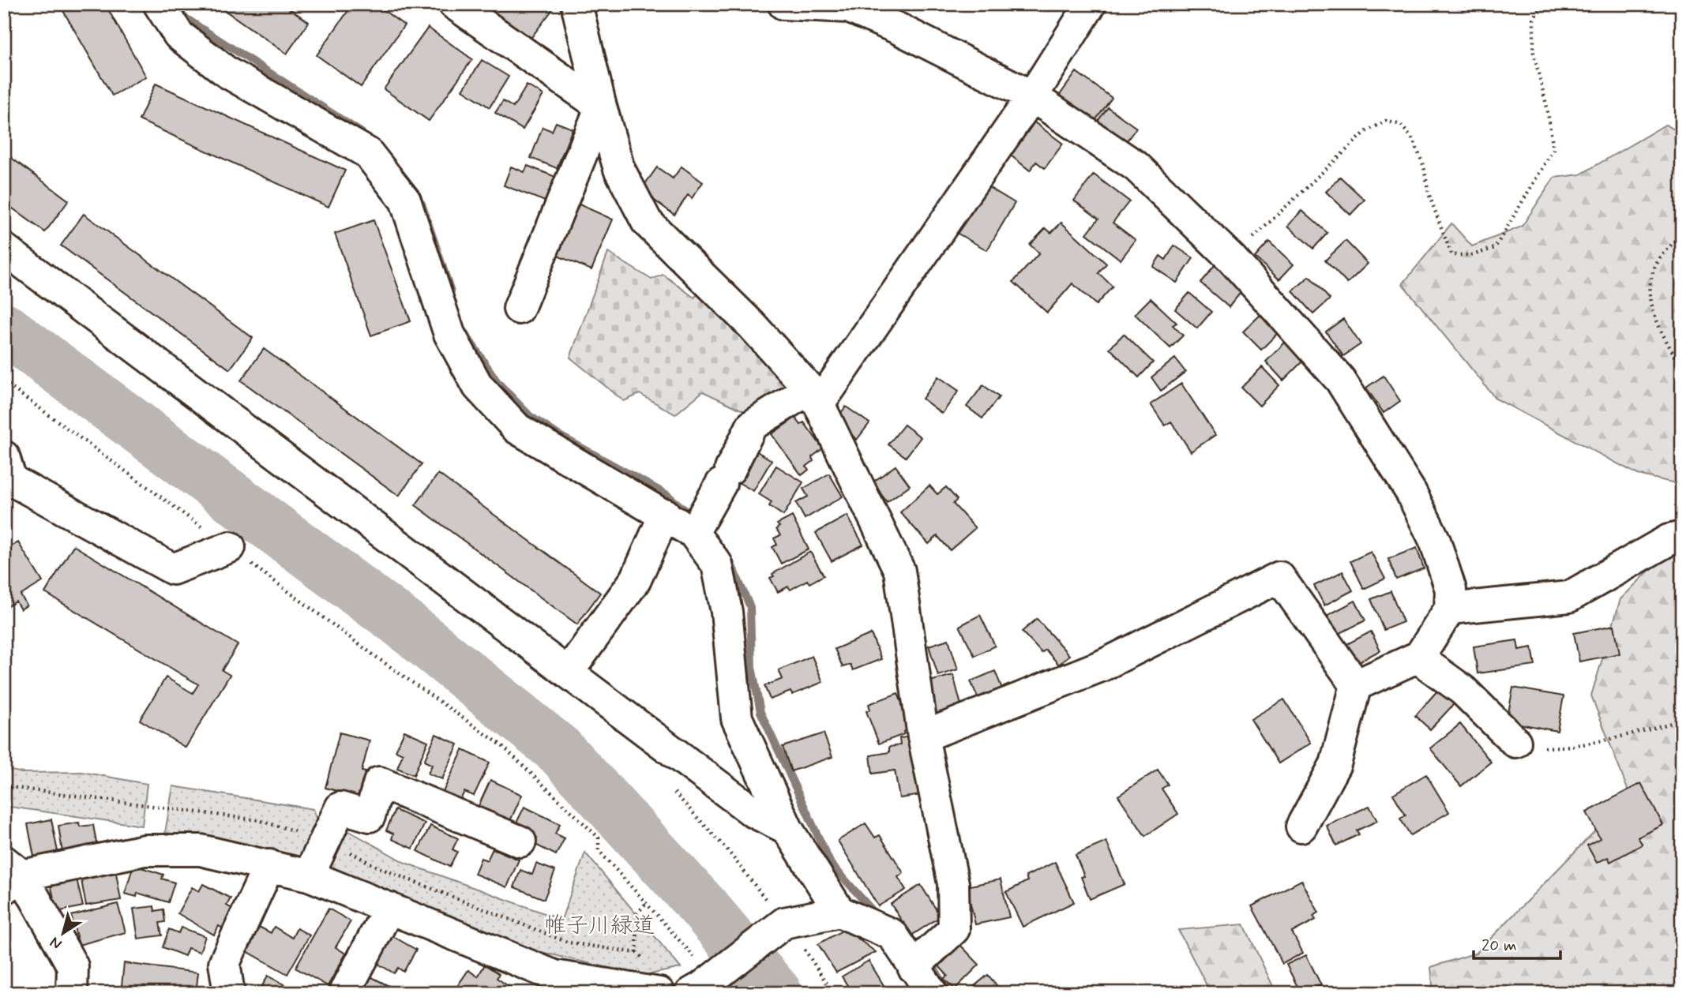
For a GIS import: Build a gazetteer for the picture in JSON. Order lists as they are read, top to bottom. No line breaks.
{"parks":["帷子川緑道"],"scale_bar":"20 m","north":"bottom left"}
